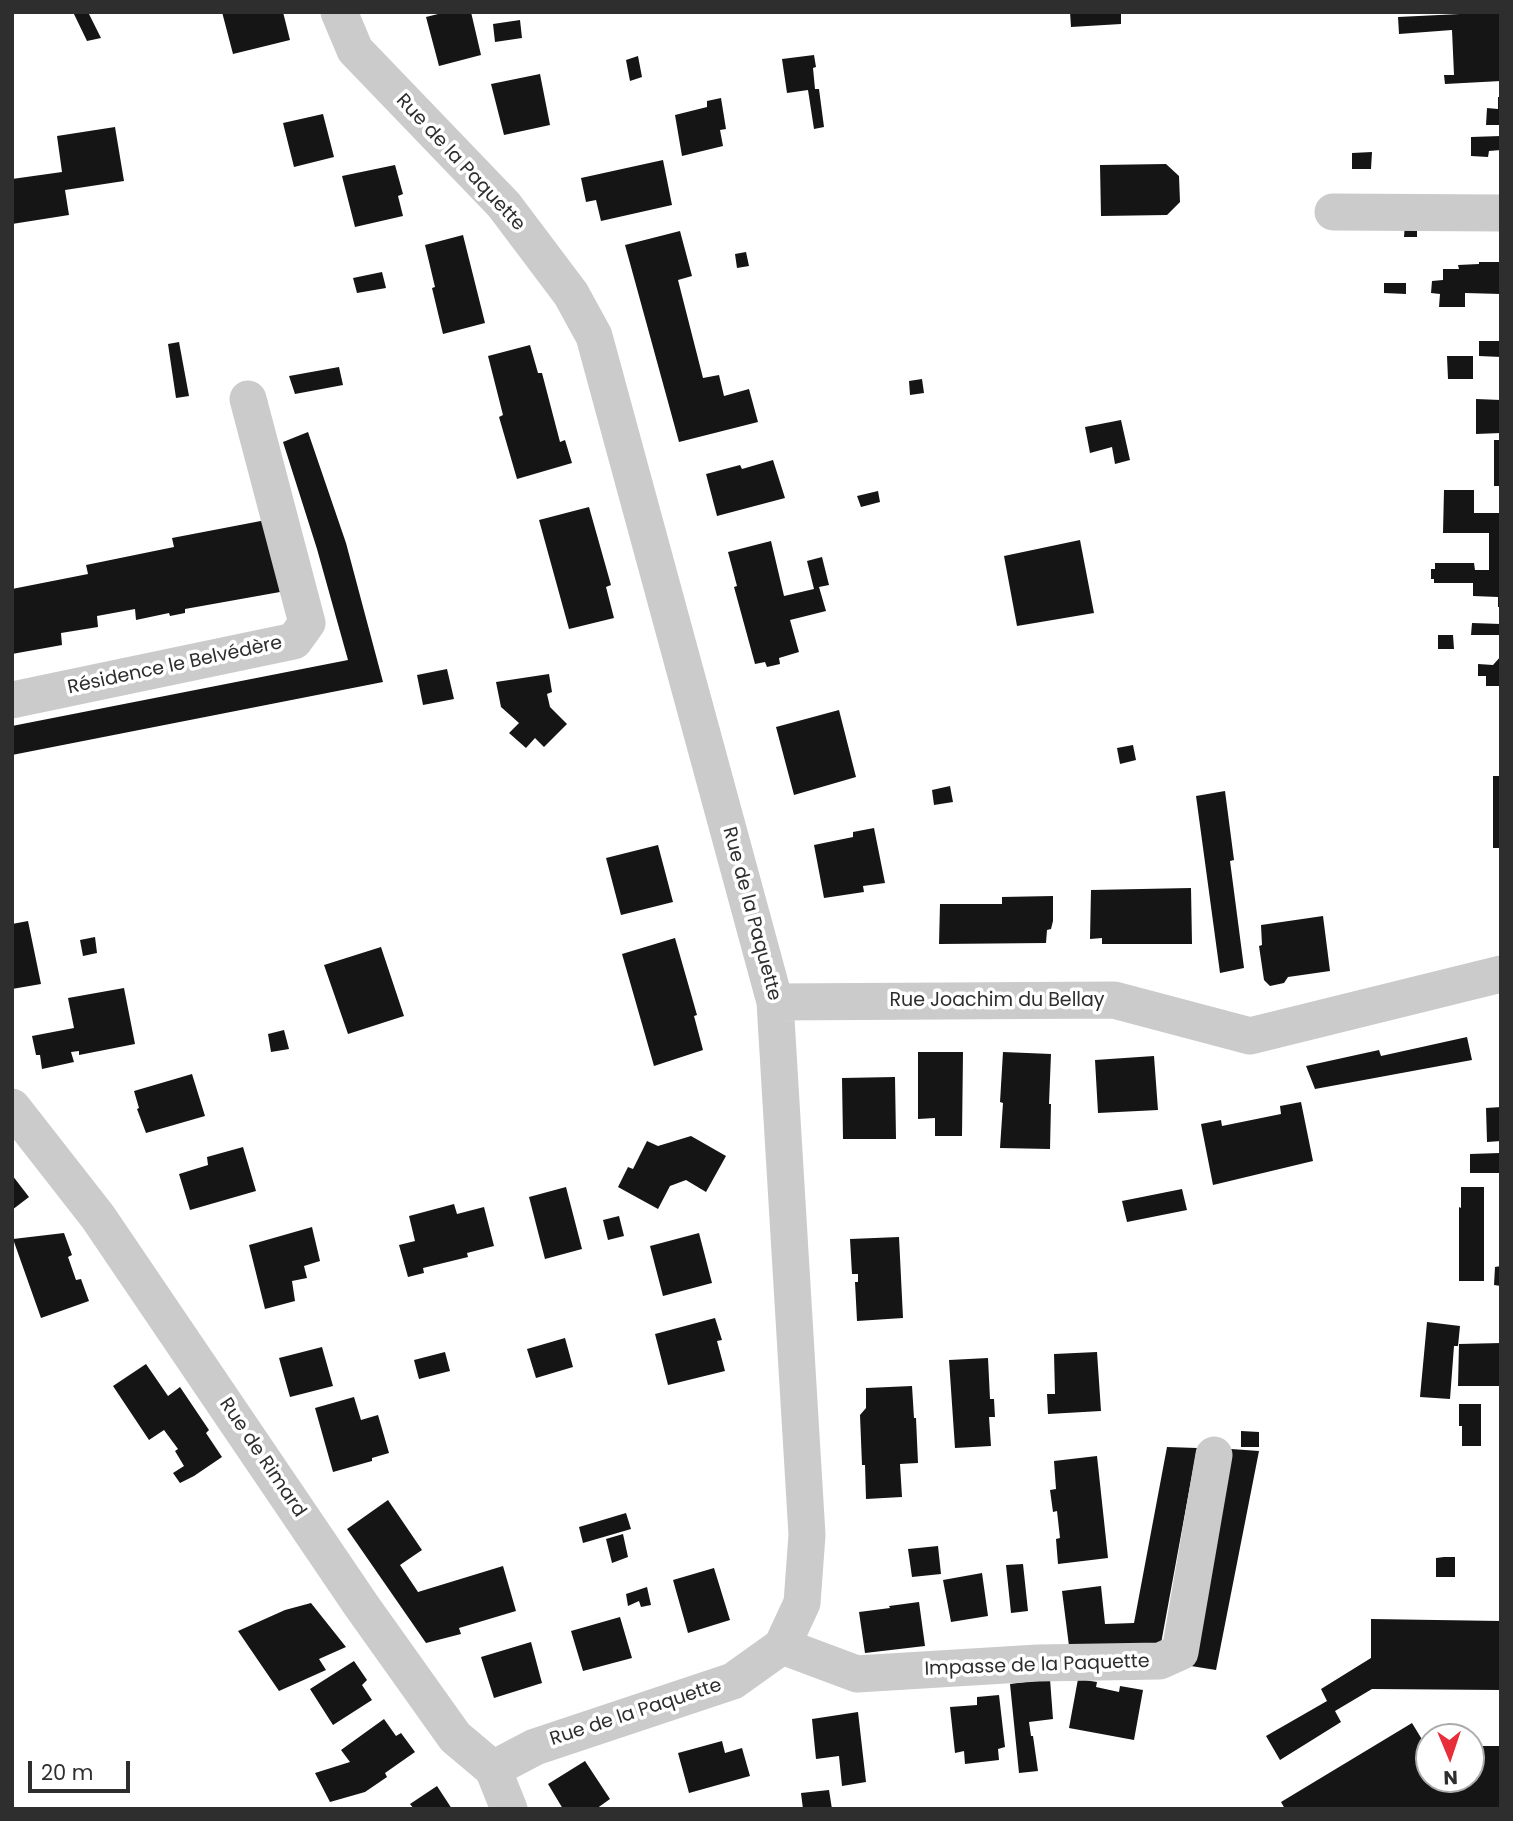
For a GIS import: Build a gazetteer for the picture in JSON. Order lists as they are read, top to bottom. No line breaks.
{"streets":{"street":["Rue de la Paquette","Résidence le Belvédère","Rue Joachim du Bellay","Rue de Rimard","Impasse de la Paquette"]},"crossings":[["Rue de la Paquette","Rue Joachim du Bellay"],["Rue de la Paquette","Rue de Rimard"],["Rue de la Paquette","Impasse de la Paquette"]],"scale_bar":"20 m","north":"bottom"}
